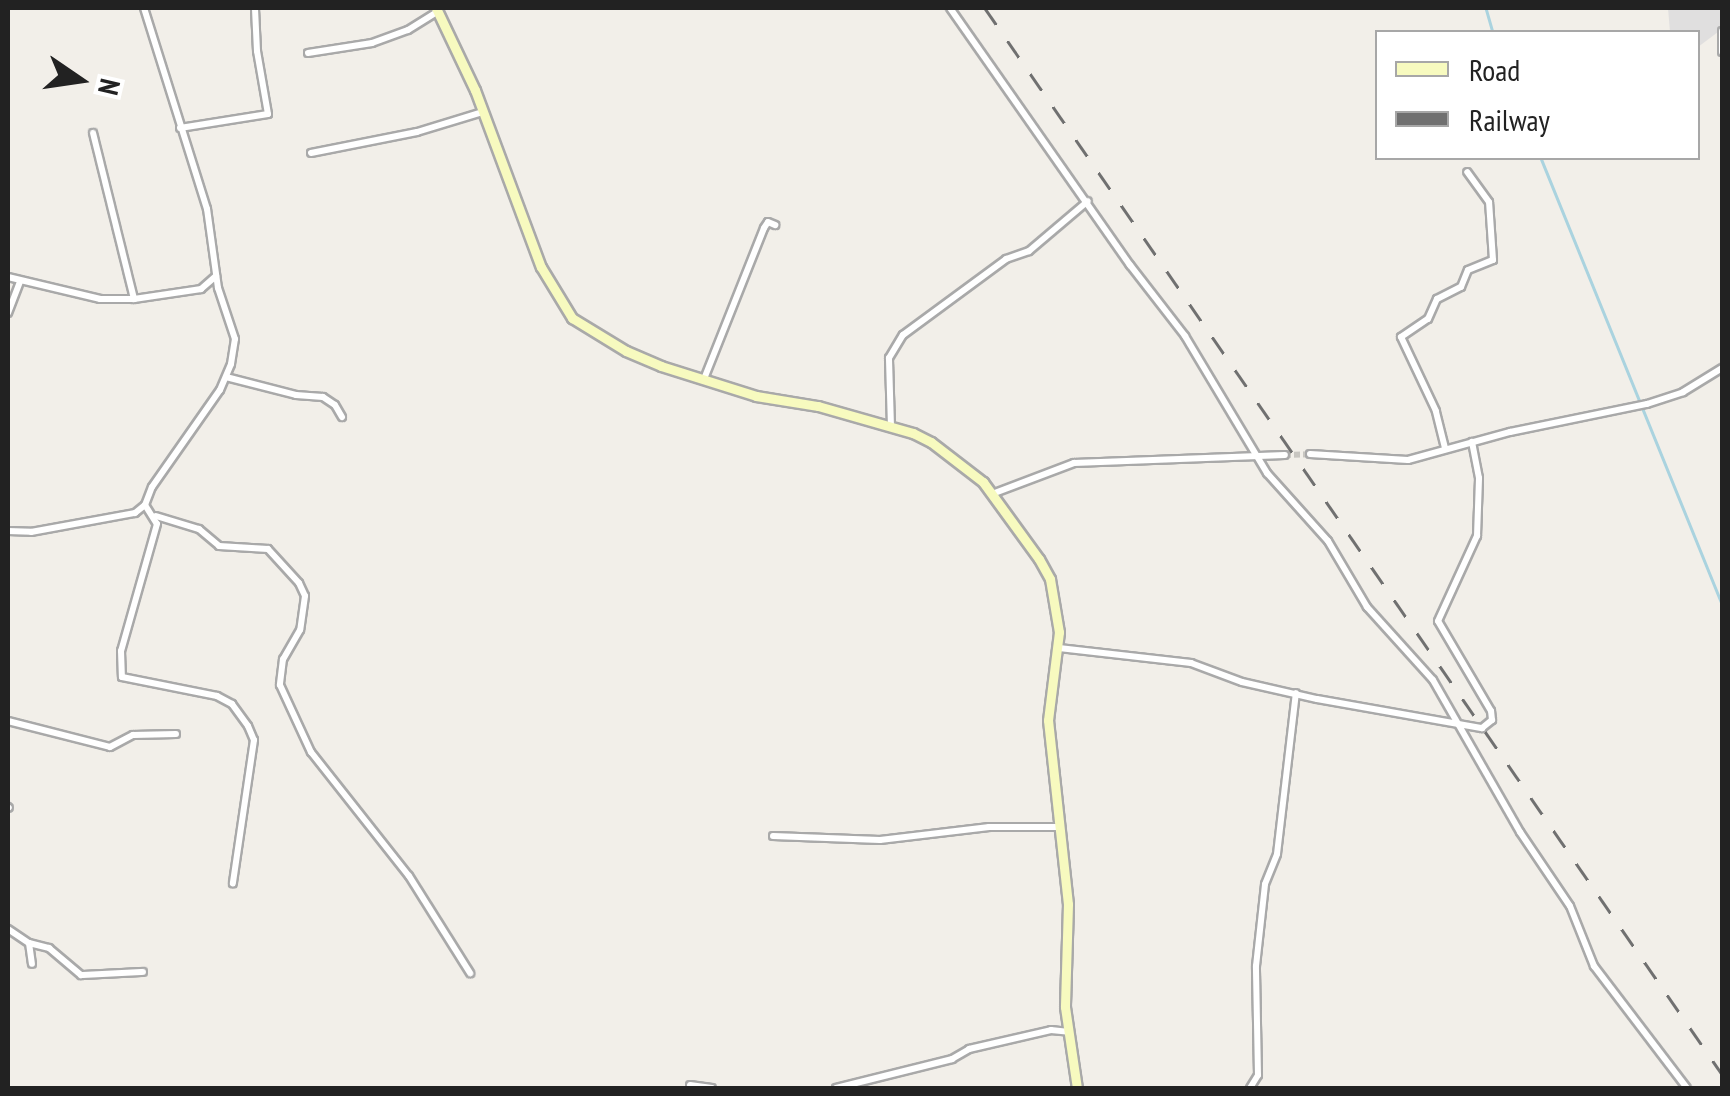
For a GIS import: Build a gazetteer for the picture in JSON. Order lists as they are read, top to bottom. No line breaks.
{"legend":["Road","Railway"],"north":"right"}
